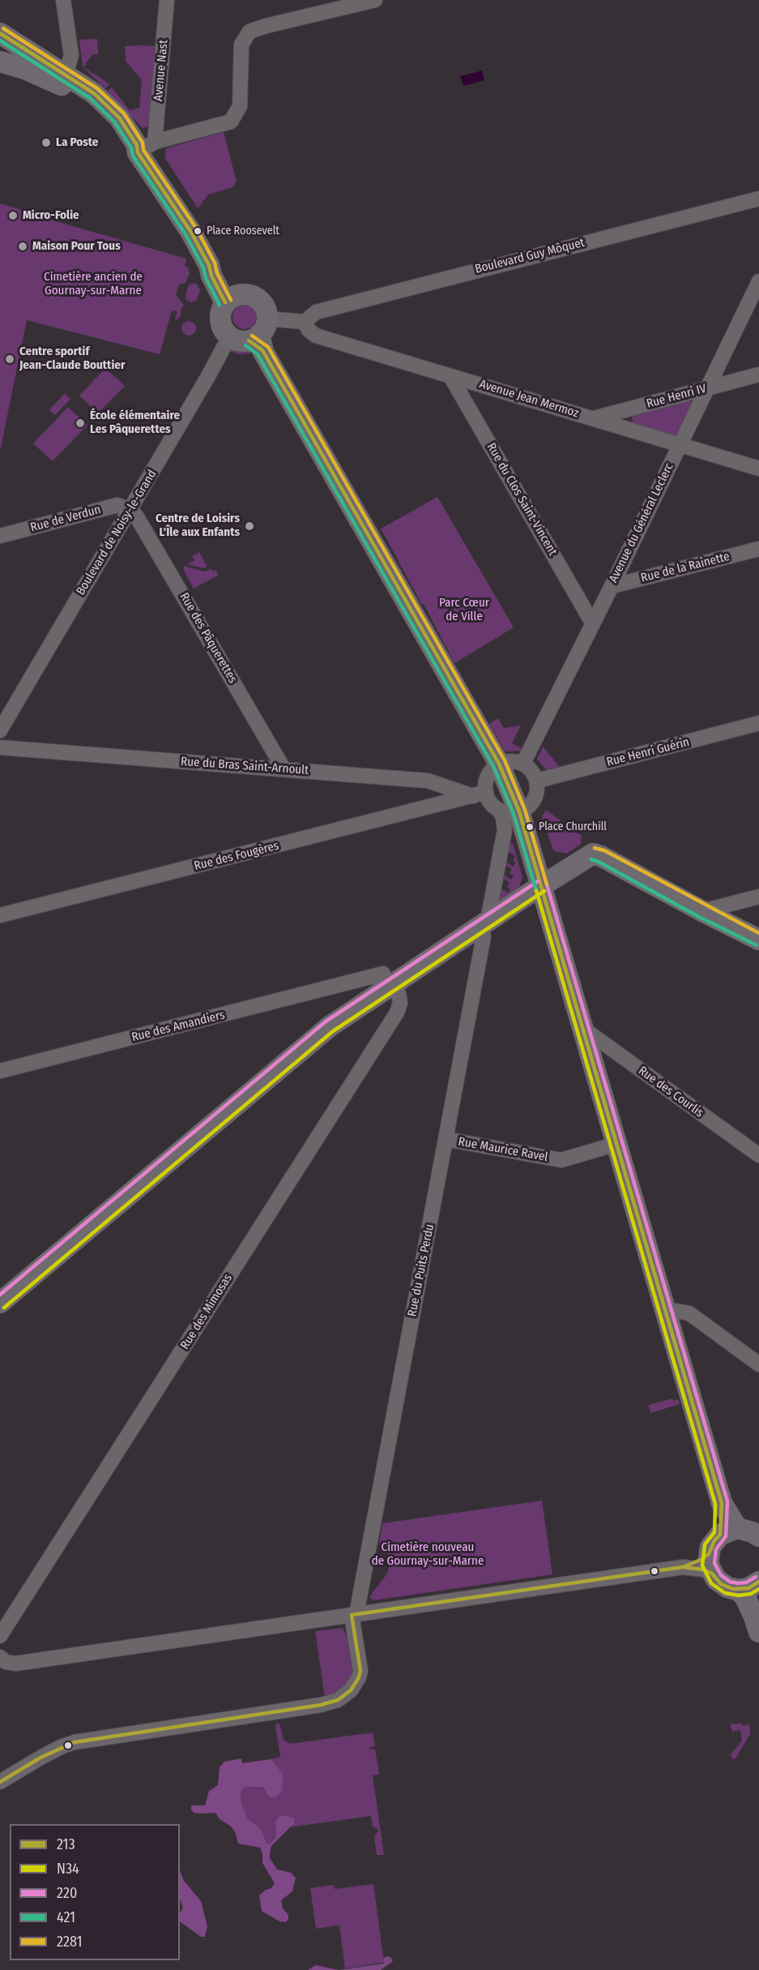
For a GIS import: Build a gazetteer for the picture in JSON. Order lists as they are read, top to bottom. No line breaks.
{"streets":{"street":["Avenue Nast","Boulevard Guy Môquet","Rue Henri IV","Avenue Jean Mermoz","Rue du Clos Saint-Vincent","Rue de Verdun","Avenue du Général Leclerc","Boulevard de Noisy-le-Grand","Rue de la Rainette","Rue des Pâquerettes","Rue Henri Guérin","Rue du Bras Saint-Arnoult","Rue des Fougères","Rue des Amandiers","Rue des Courlis","Rue Maurice Ravel","Rue du Puits Perdu","Rue des Mimosas"]},"crossings":[["Boulevard Guy Môquet","Avenue Jean Mermoz"],["Rue Henri IV","Avenue Jean Mermoz"],["Rue Henri IV","Avenue du Général Leclerc"],["Avenue Jean Mermoz","Rue du Clos Saint-Vincent"],["Avenue Jean Mermoz","Avenue du Général Leclerc"],["Rue du Clos Saint-Vincent","Avenue du Général Leclerc"],["Rue de Verdun","Boulevard de Noisy-le-Grand"],["Rue de Verdun","Rue des Pâquerettes"],["Avenue du Général Leclerc","Rue de la Rainette"],["Boulevard de Noisy-le-Grand","Rue des Pâquerettes"],["Rue des Pâquerettes","Rue du Bras Saint-Arnoult"],["Rue du Bras Saint-Arnoult","Rue des Fougères"],["Rue des Amandiers","Rue des Mimosas"],["Rue Maurice Ravel","Rue du Puits Perdu"]],"parks":["Cimetière ancien de Gournay-sur-Marne","Parc Cœur de Ville","Cimetière nouveau de Gournay-sur-Marne"],"places":["La Poste","Micro-Folie","Place Roosevelt","Maison Pour Tous","Centre sportif Jean-Claude Bouttier","École élémentaire Les Pâquerettes","Centre de Loisirs L'Île aux Enfants","Place Churchill"],"lines":["transit line 2281","transit line 213","transit line 421","transit line 220","transit line N34"],"legend":["213","N34","220","421","2281"]}
